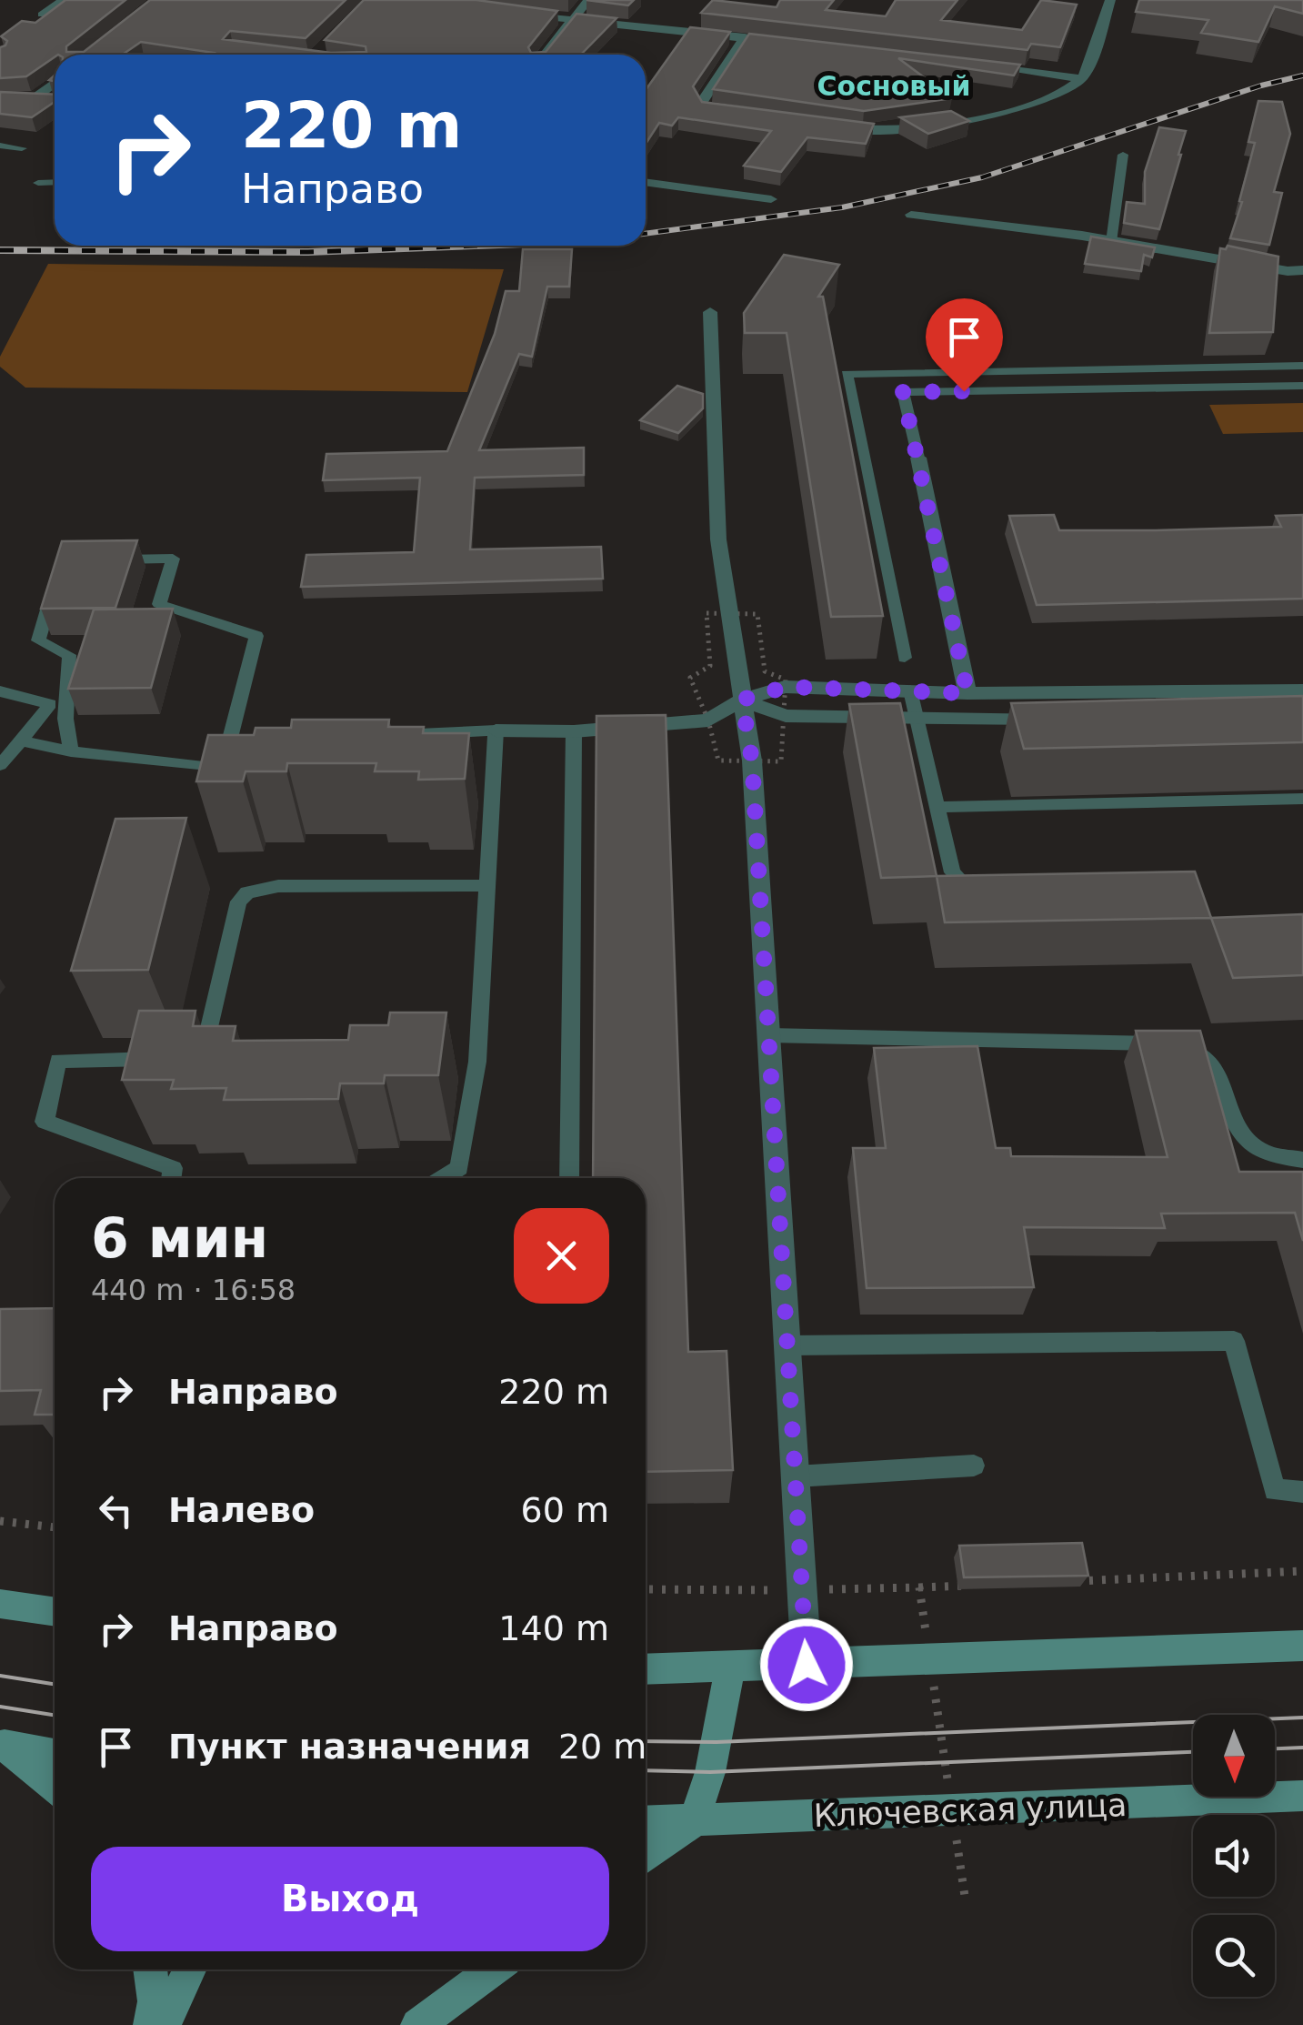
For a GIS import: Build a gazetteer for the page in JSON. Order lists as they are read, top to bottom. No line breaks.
{"streets":{"main road":["Ключевская улица"]},"districts":["Сосновый"],"north":"bottom","page":{"turn":["220 m","Направо"],"heading":["6 мин","440 m · 16:58"],"list":[{"name":"Направо","value":"220 m"},{"name":"Налево","value":"60 m"},{"name":"Направо","value":"140 m"},{"name":"Пункт назначения","value":"20 m"}],"buttons":"Выход"}}
